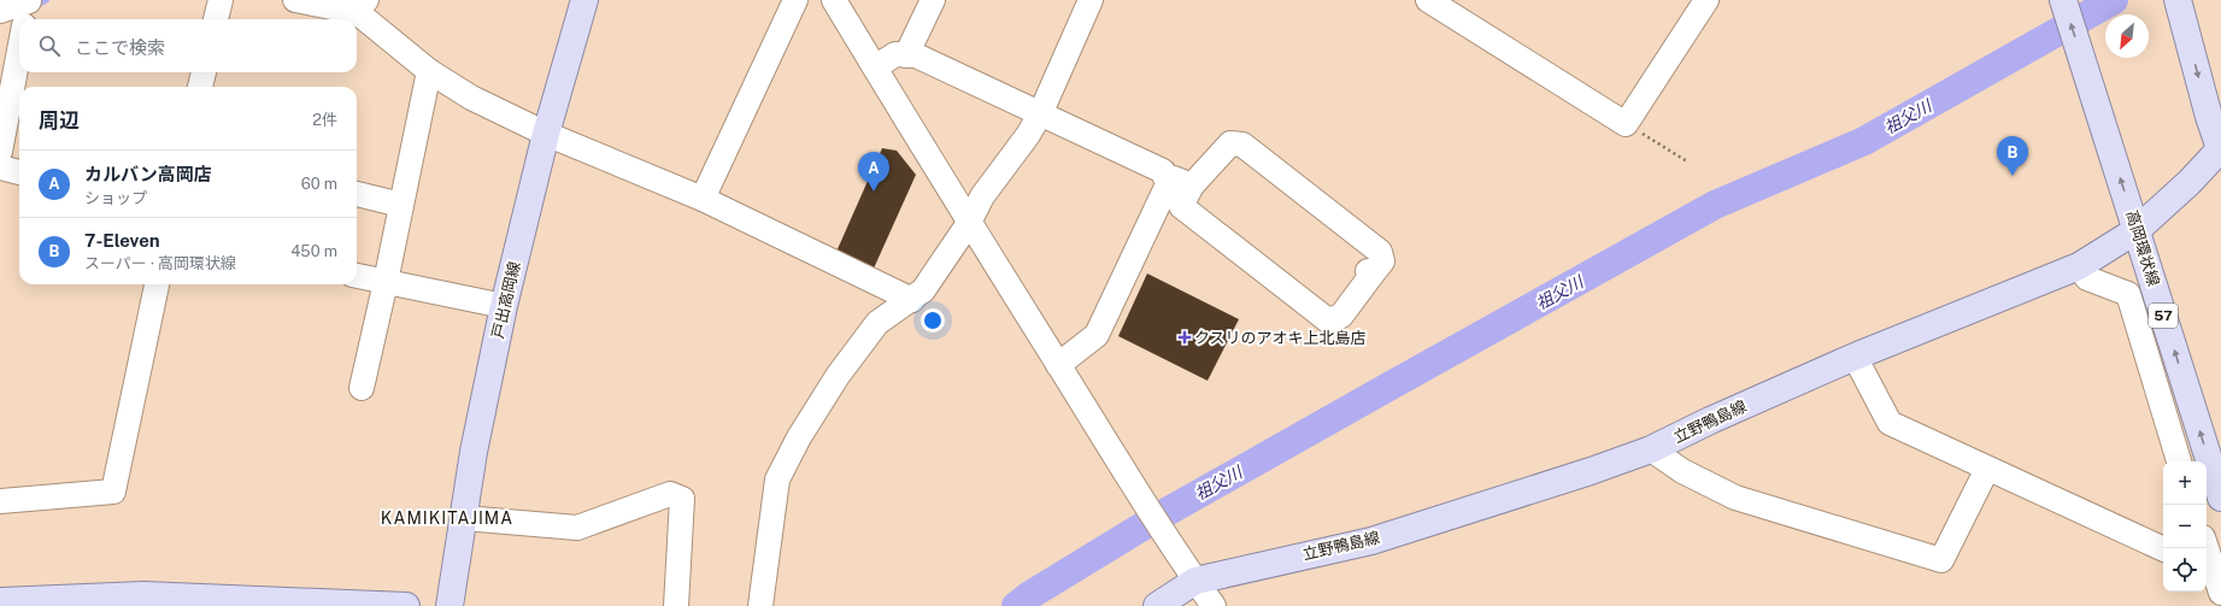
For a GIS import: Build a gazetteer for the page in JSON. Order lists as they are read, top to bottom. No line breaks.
{"streets":{"main road":["高岡環状線","戸出高岡線","57","立野鴨島線"]},"crossings":[["高岡環状線","立野鴨島線"]],"one_way":["高岡環状線"],"districts":["KAMIKITAJIMA"],"water":["祖父川"],"places":{"health":["クスリのアオキ上北島店"]},"north":"bottom left","page":{"search":"ここで検索","heading":["周辺","2件"],"pins":["B","A"],"list":[{"mark":"A","name":"カルバン高岡店","note":"ショップ","value":"60 m"},{"mark":"B","name":"7-Eleven","note":"スーパー · 高岡環状線","value":"450 m"}],"map_buttons":["+","−"]}}
